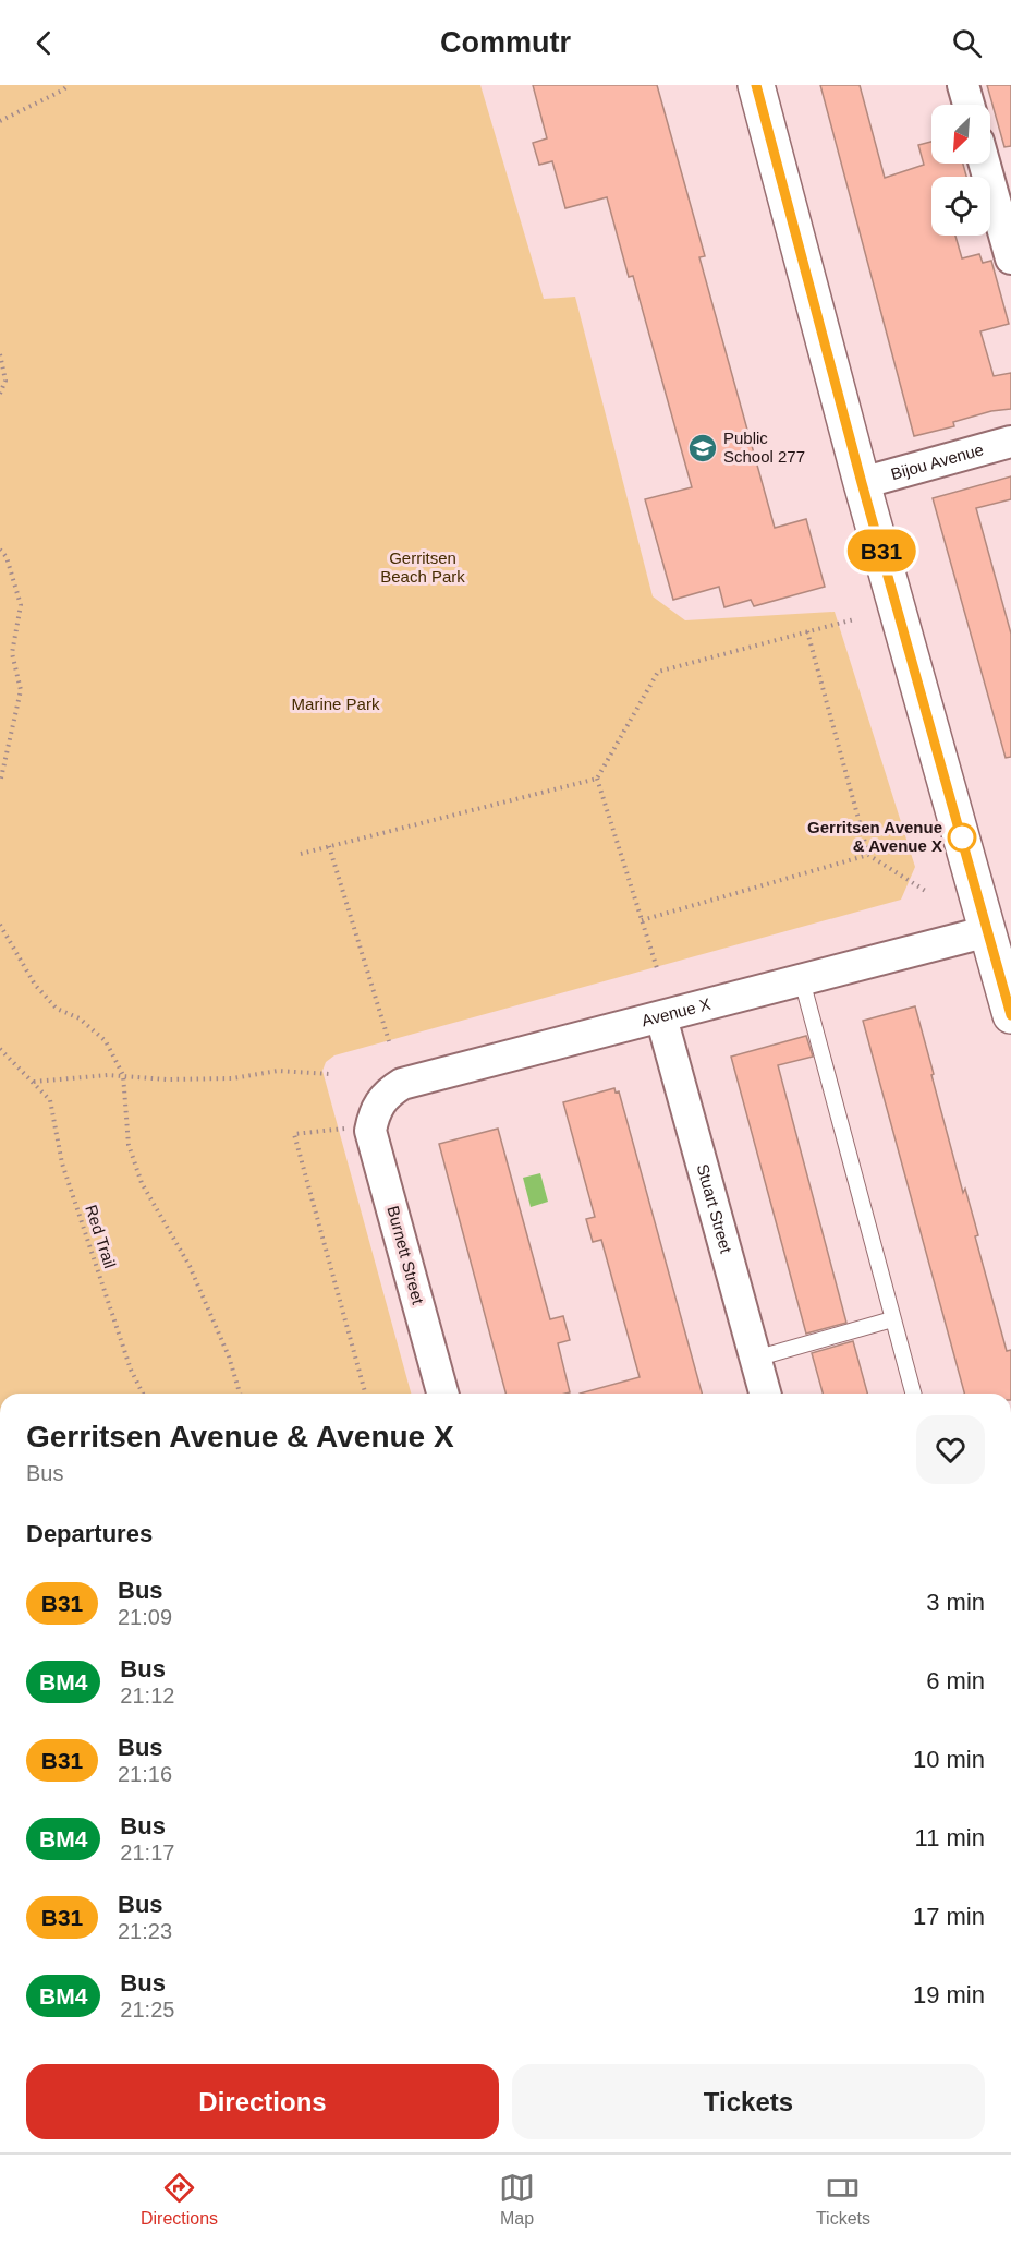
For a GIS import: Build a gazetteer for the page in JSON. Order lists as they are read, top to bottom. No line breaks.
{"streets":{"street":["Bijou Avenue","Avenue X","Stuart Street","Burnett Street"],"path":["Red Trail"]},"crossings":[["Avenue X","Stuart Street"],["Avenue X","Burnett Street"]],"parks":["Gerritsen Beach Park","Marine Park"],"places":{"school or university":["Public School 277"],"other":["Gerritsen Avenue & Avenue X"]},"lines":["bus line B31"],"north":"bottom left","page":{"header":"Commutr","on_map":"B31","heading":[["Gerritsen Avenue & Avenue X","Bus"],"Departures"],"list":[{"mark":"B31","name":"Bus","note":"21:09","value":"3 min"},{"mark":"BM4","name":"Bus","note":"21:12","value":"6 min"},{"mark":"B31","name":"Bus","note":"21:16","value":"10 min"},{"mark":"BM4","name":"Bus","note":"21:17","value":"11 min"},{"mark":"B31","name":"Bus","note":"21:23","value":"17 min"},{"mark":"BM4","name":"Bus","note":"21:25","value":"19 min"}],"buttons":["Directions","Tickets"],"tabs":["Directions","Map","Tickets"]}}
